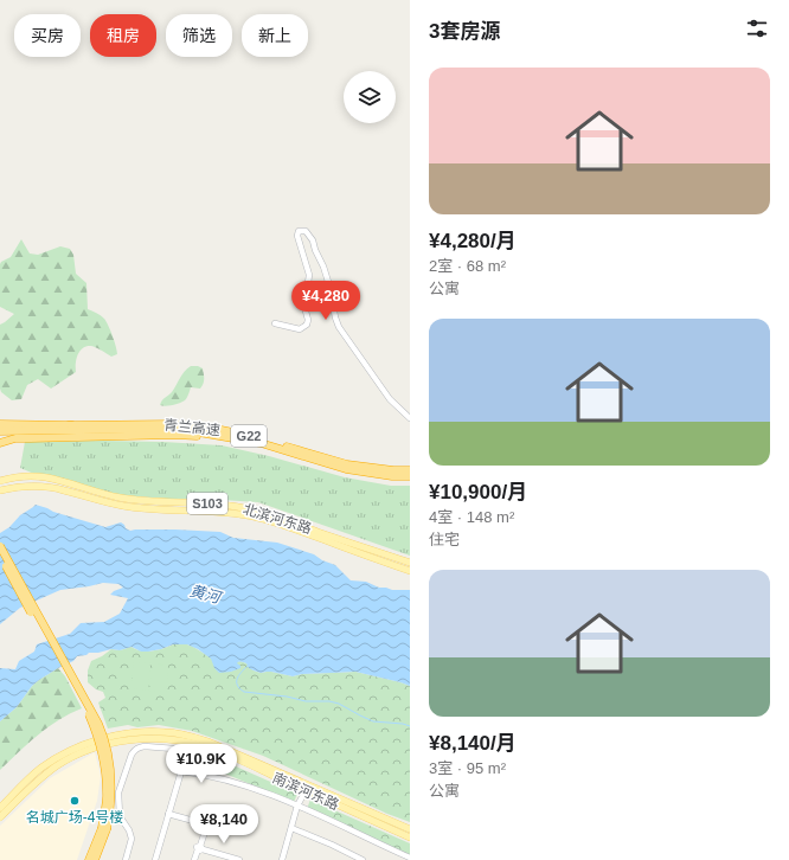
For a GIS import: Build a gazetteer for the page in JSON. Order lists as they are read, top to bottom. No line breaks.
{"streets":{"highway":["青兰高速","G22"],"main road":["S103","北滨河东路","南滨河东路"]},"water":["黄河"],"places":["名城广场-4号楼"],"page":{"heading":"3套房源","chip":["买房","租房","筛选","新上"],"list":[{"name":"¥4,280/月","note":"2室 · 68 m² · 公寓"},{"name":"¥10,900/月","note":"4室 · 148 m² · 住宅"},{"name":"¥8,140/月","note":"3室 · 95 m² · 公寓"}],"price":["¥4,280","¥10.9K","¥8,140"]}}
